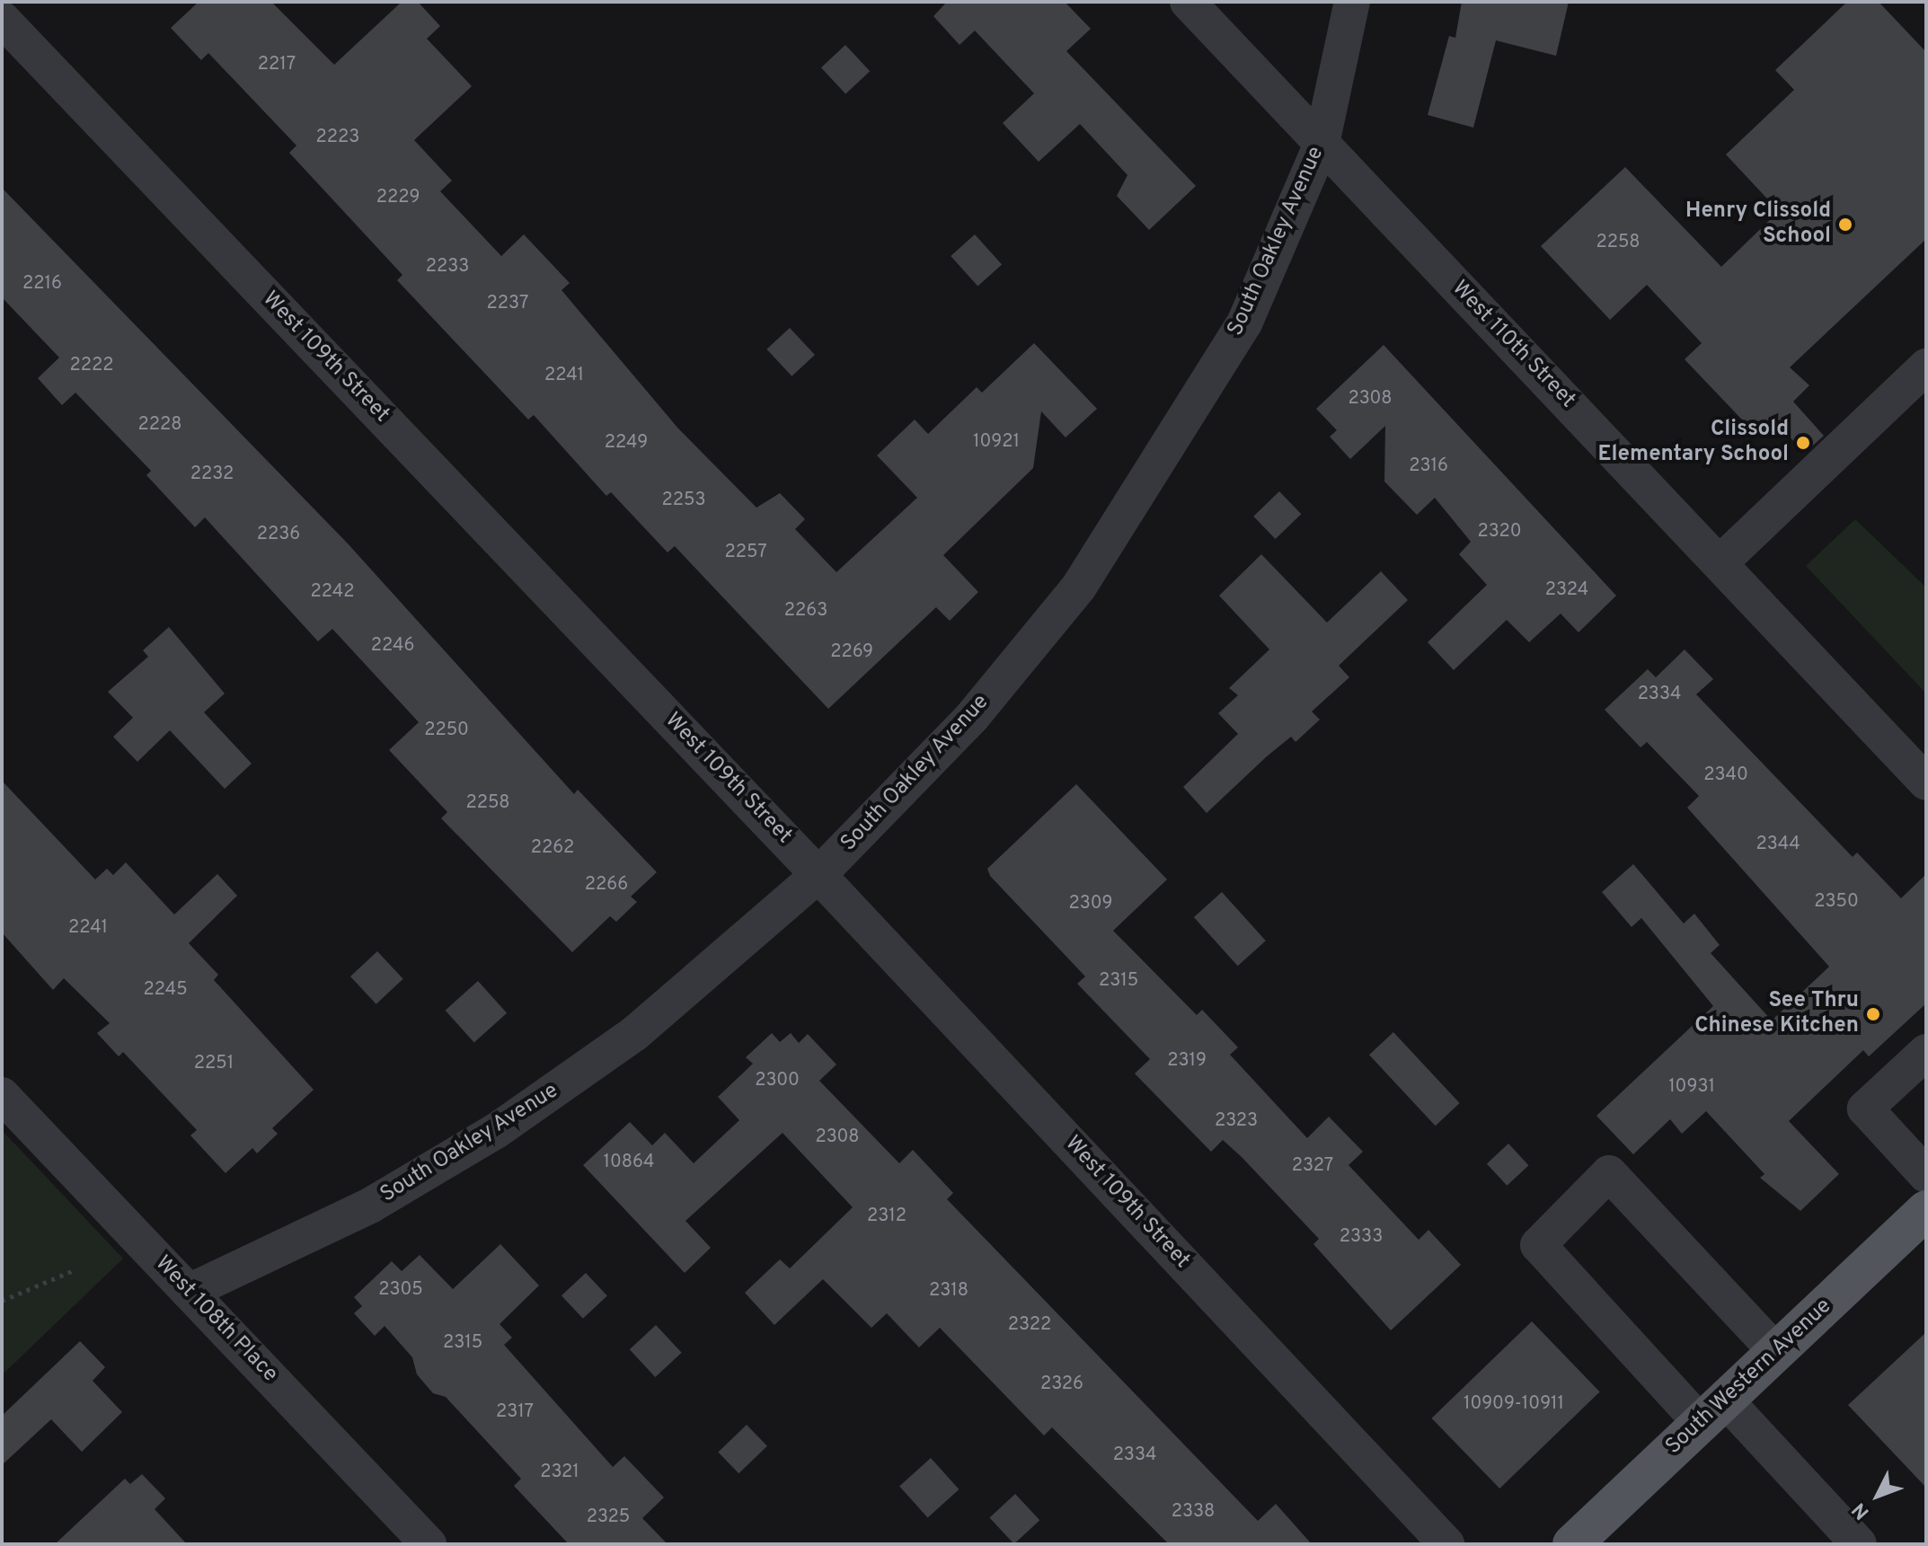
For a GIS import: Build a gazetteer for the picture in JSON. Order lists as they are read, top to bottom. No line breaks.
{"streets":{"main road":["South Western Avenue"],"street":["South Oakley Avenue","West 110th Street","West 109th Street","West 108th Place"]},"crossings":[["South Oakley Avenue","West 110th Street"],["South Oakley Avenue","West 109th Street"],["South Oakley Avenue","West 108th Place"]],"places":["Henry Clissold School","Clissold Elementary School","See Thru Chinese Kitchen"],"house_numbers":["2217","2223","2229","2258","2233","2216","2237","2222","2241","2308","2228","10921","2249","2316","2232","2253","2320","2236","2257","2324","2242","2263","2246","2269","2334","2250","2340","2258","2344","2262","2266","2350","2309","2241","2315","2245","2319","2251","2300","10931","2323","2308","10864","2327","2312","2333","2305","2318","2322","2315","2326","10909-10911","2317","2334","2321","2338","2325"],"north":"bottom left"}
